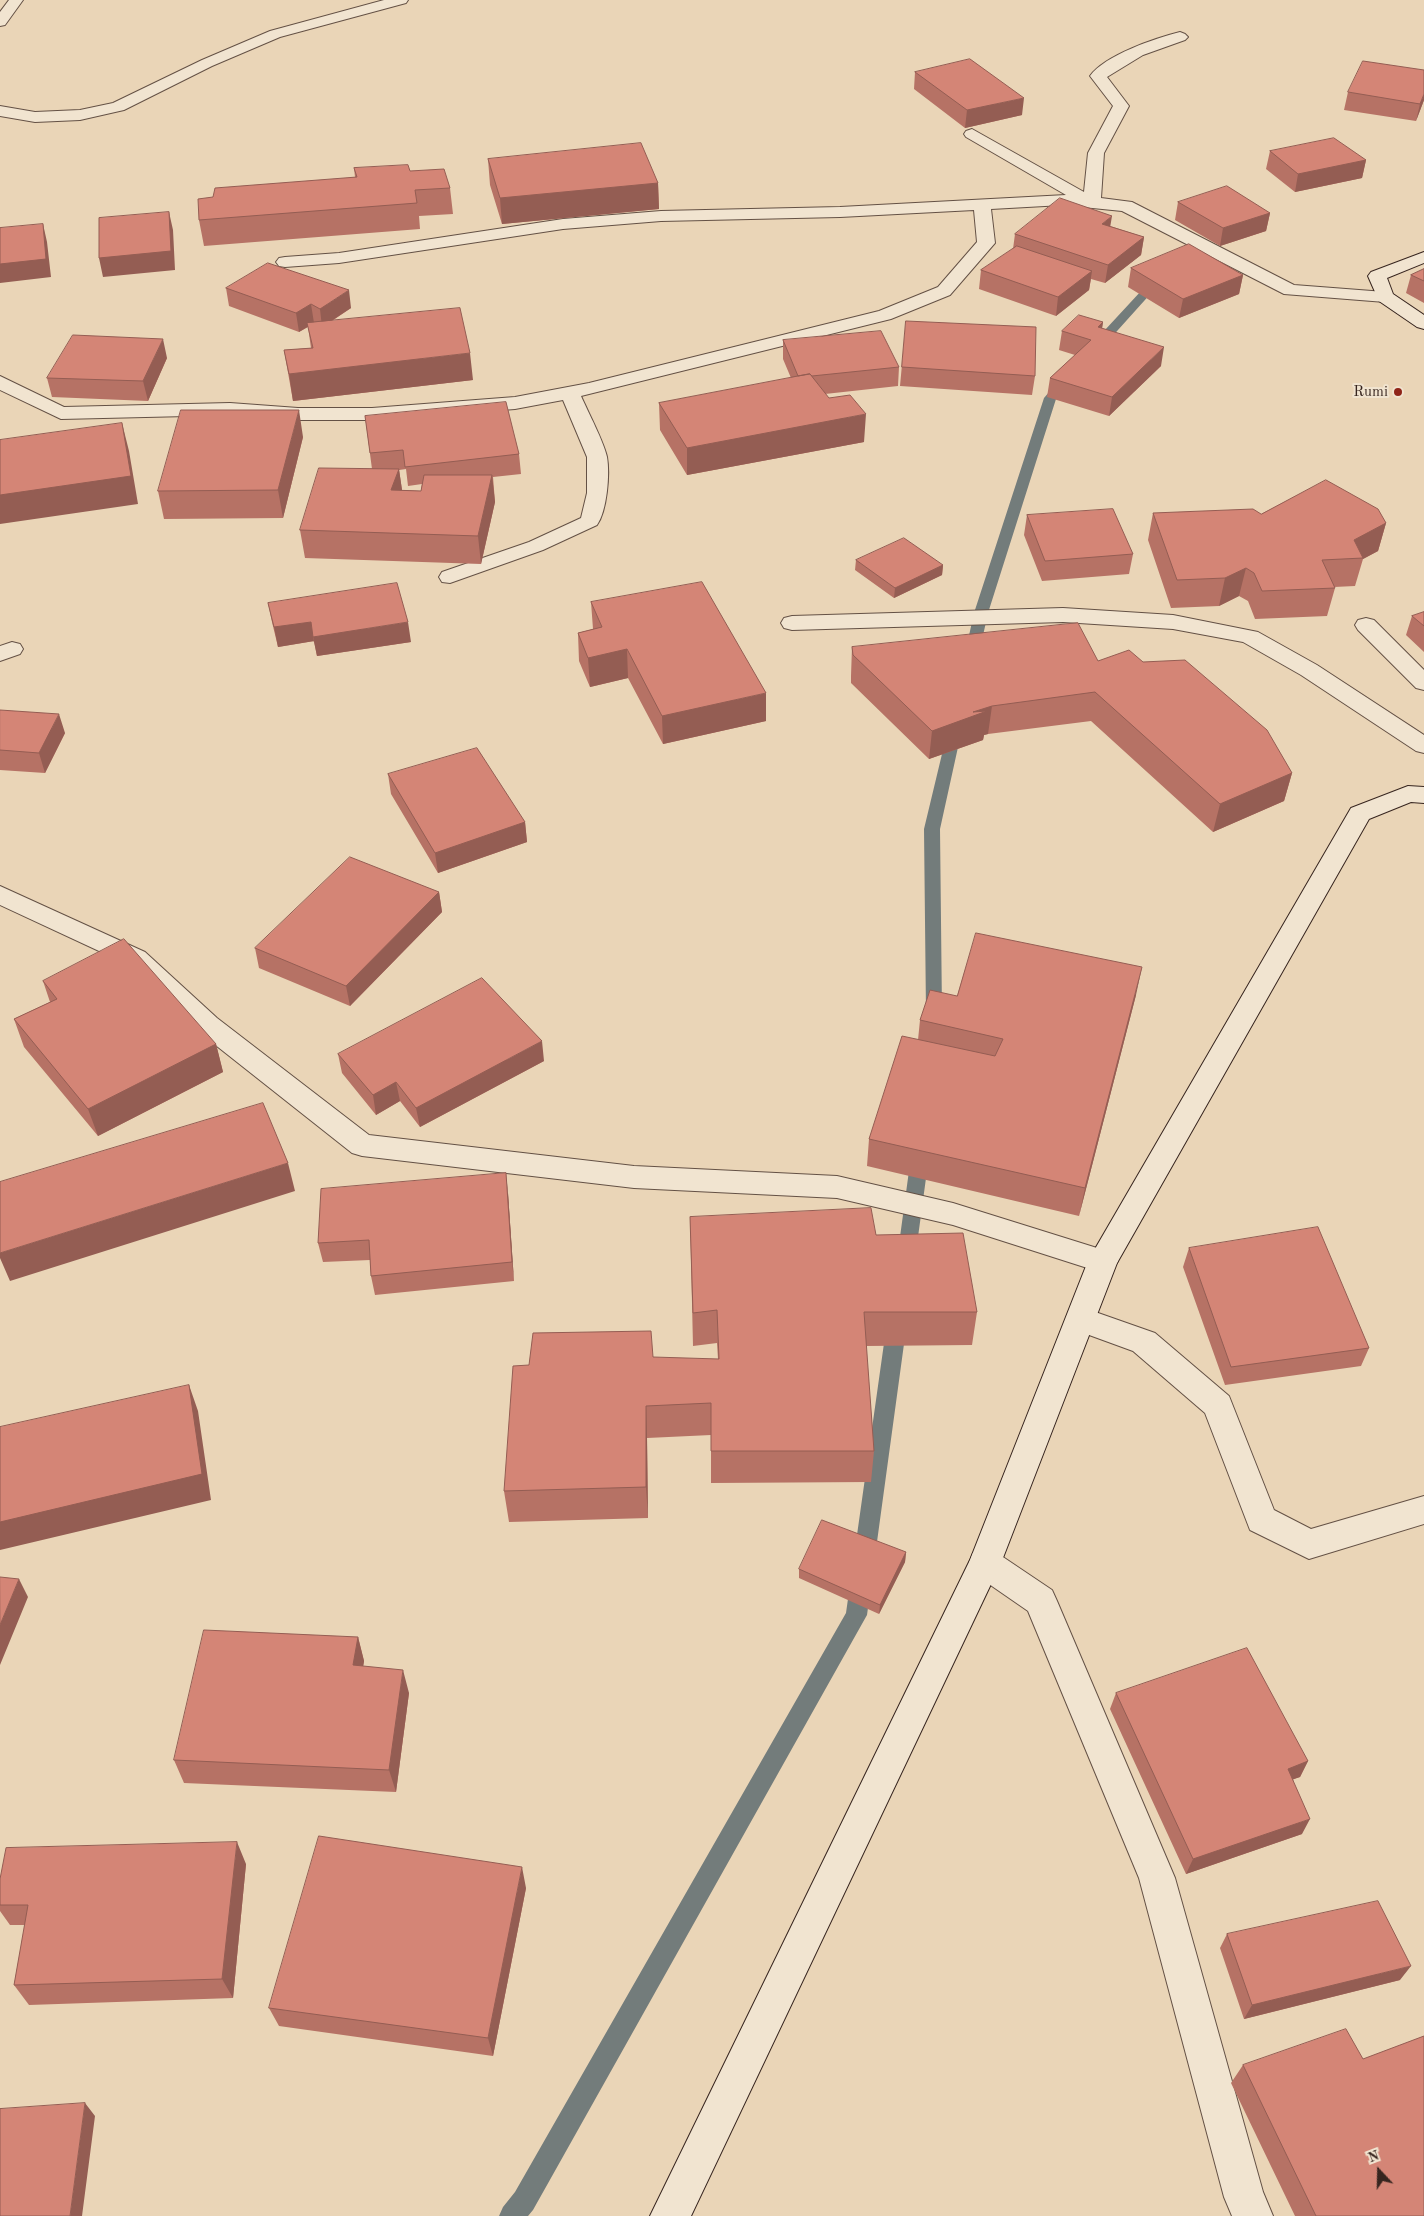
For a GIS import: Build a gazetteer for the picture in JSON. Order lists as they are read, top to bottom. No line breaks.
{"places":["Rumi"],"north":"top"}
